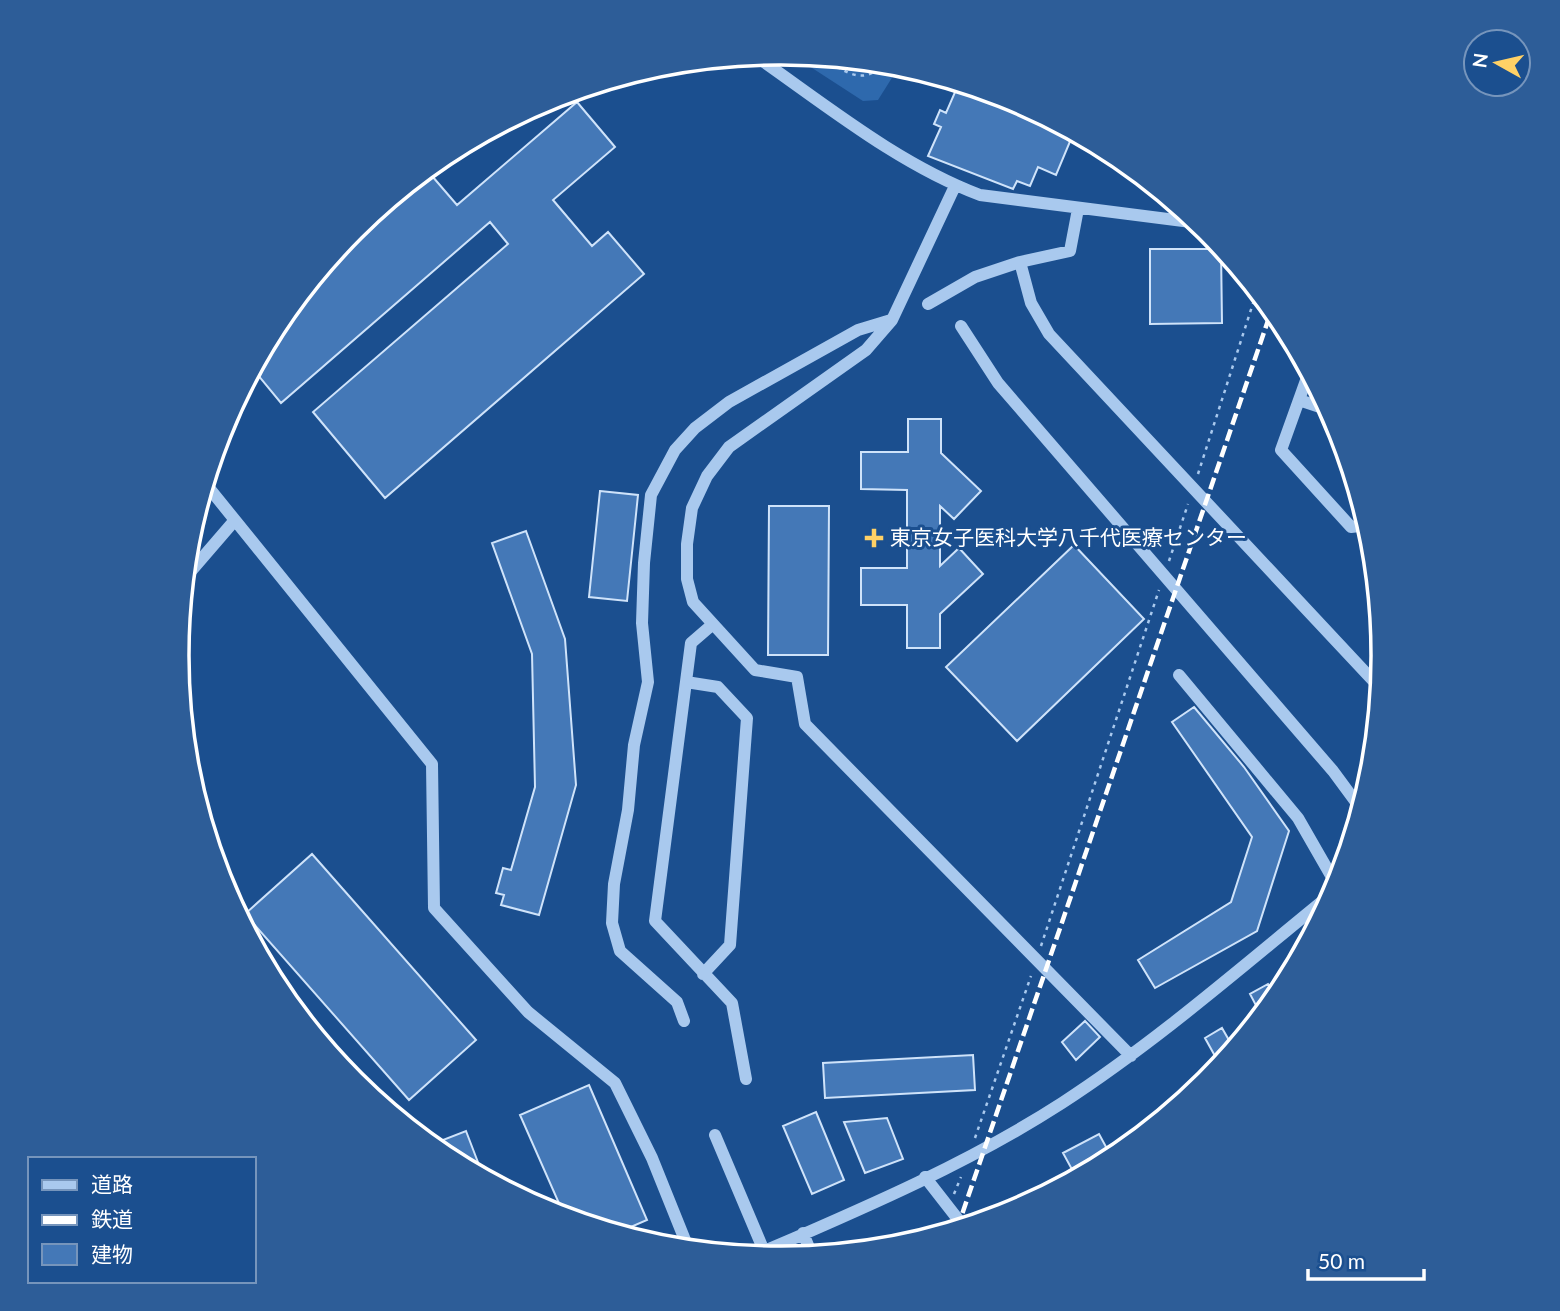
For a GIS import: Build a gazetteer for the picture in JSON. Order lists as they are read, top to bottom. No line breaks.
{"places":{"health":["東京女子医科大学八千代医療センター"]},"legend":["道路","鉄道","建物"],"scale_bar":"50 m","north":"left"}
